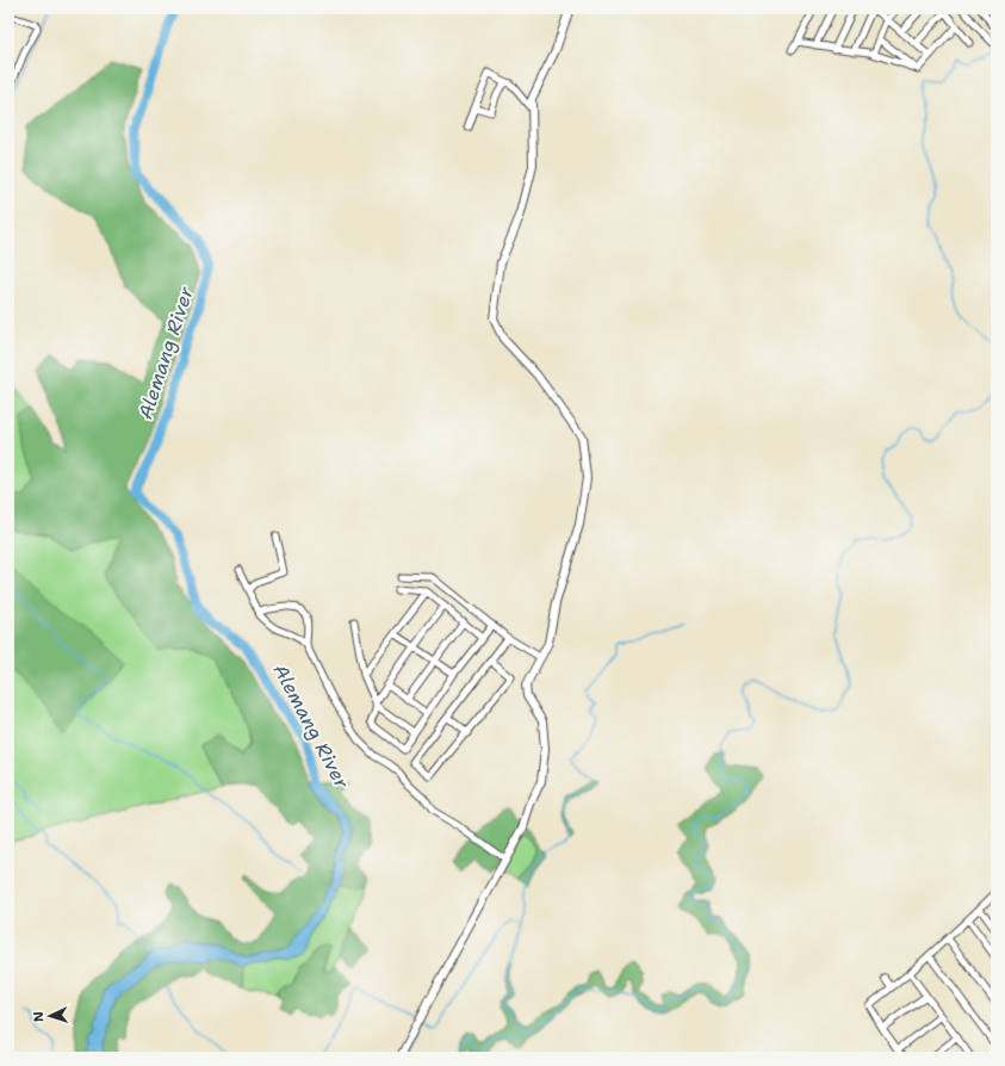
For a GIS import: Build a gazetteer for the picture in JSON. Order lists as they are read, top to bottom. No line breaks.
{"water":["Alemang River"],"north":"left"}
